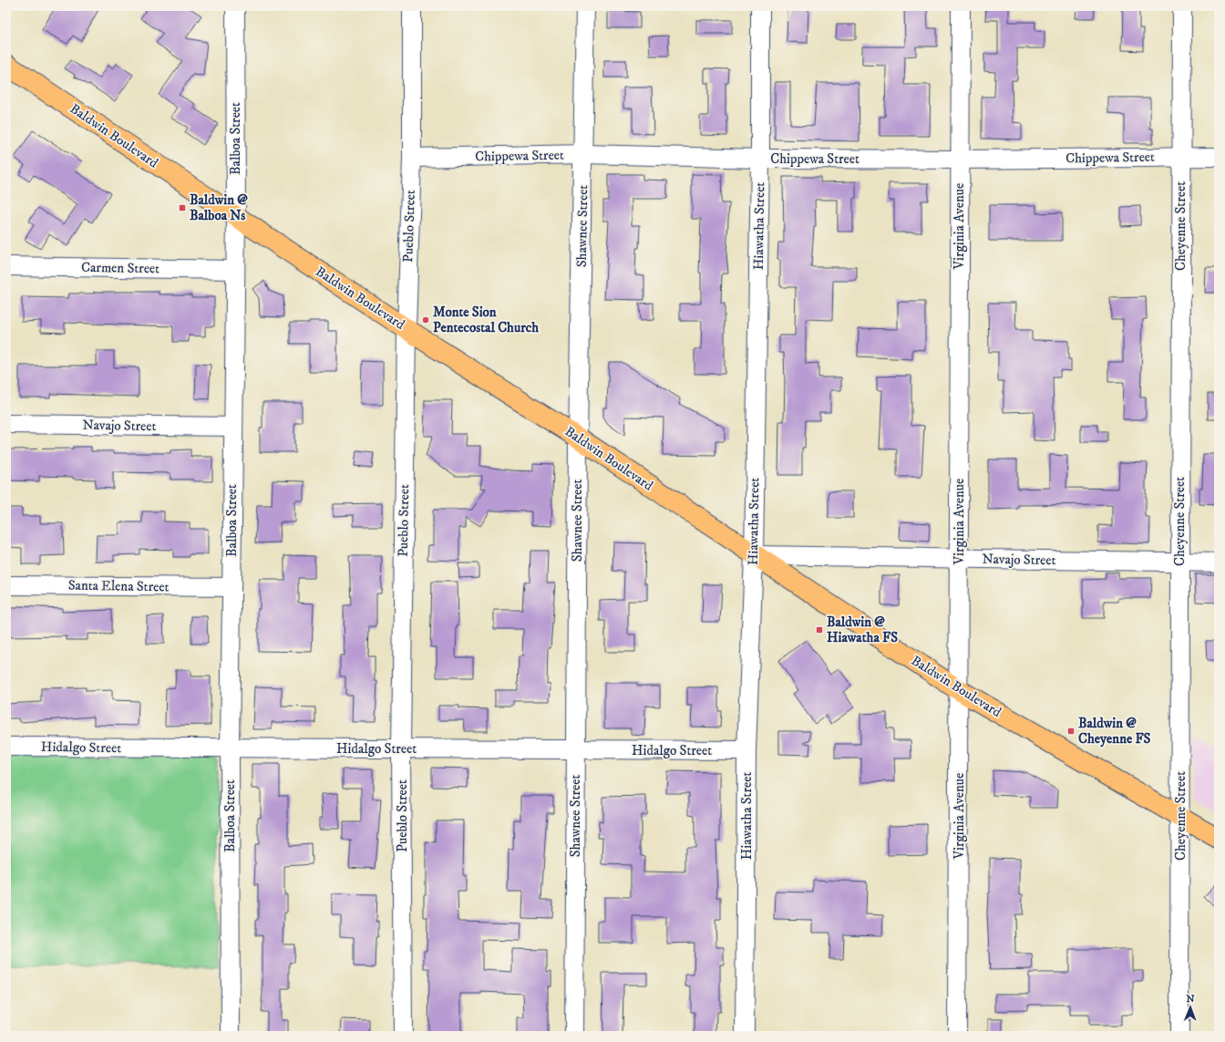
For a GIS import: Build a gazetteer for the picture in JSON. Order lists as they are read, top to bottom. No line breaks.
{"streets":{"main road":["Baldwin Boulevard"],"street":["Balboa Street","Chippewa Street","Pueblo Street","Shawnee Street","Hiawatha Street","Virginia Avenue","Cheyenne Street","Carmen Street","Navajo Street","Santa Elena Street","Hidalgo Street"]},"crossings":[["Baldwin Boulevard","Balboa Street"],["Baldwin Boulevard","Pueblo Street"],["Baldwin Boulevard","Shawnee Street"],["Baldwin Boulevard","Hiawatha Street"],["Baldwin Boulevard","Virginia Avenue"],["Baldwin Boulevard","Cheyenne Street"],["Baldwin Boulevard","Navajo Street"],["Balboa Street","Carmen Street"],["Balboa Street","Navajo Street"],["Balboa Street","Santa Elena Street"],["Balboa Street","Hidalgo Street"],["Chippewa Street","Pueblo Street"],["Chippewa Street","Shawnee Street"],["Chippewa Street","Hiawatha Street"],["Chippewa Street","Virginia Avenue"],["Chippewa Street","Cheyenne Street"],["Pueblo Street","Hidalgo Street"],["Shawnee Street","Hidalgo Street"],["Hiawatha Street","Navajo Street"],["Hiawatha Street","Hidalgo Street"],["Virginia Avenue","Navajo Street"],["Cheyenne Street","Navajo Street"]],"places":{"transit":["Baldwin @ Balboa Ns","Baldwin @ Hiawatha FS","Baldwin @ Cheyenne FS"],"other":["Monte Sion Pentecostal Church"]},"north":"top"}
